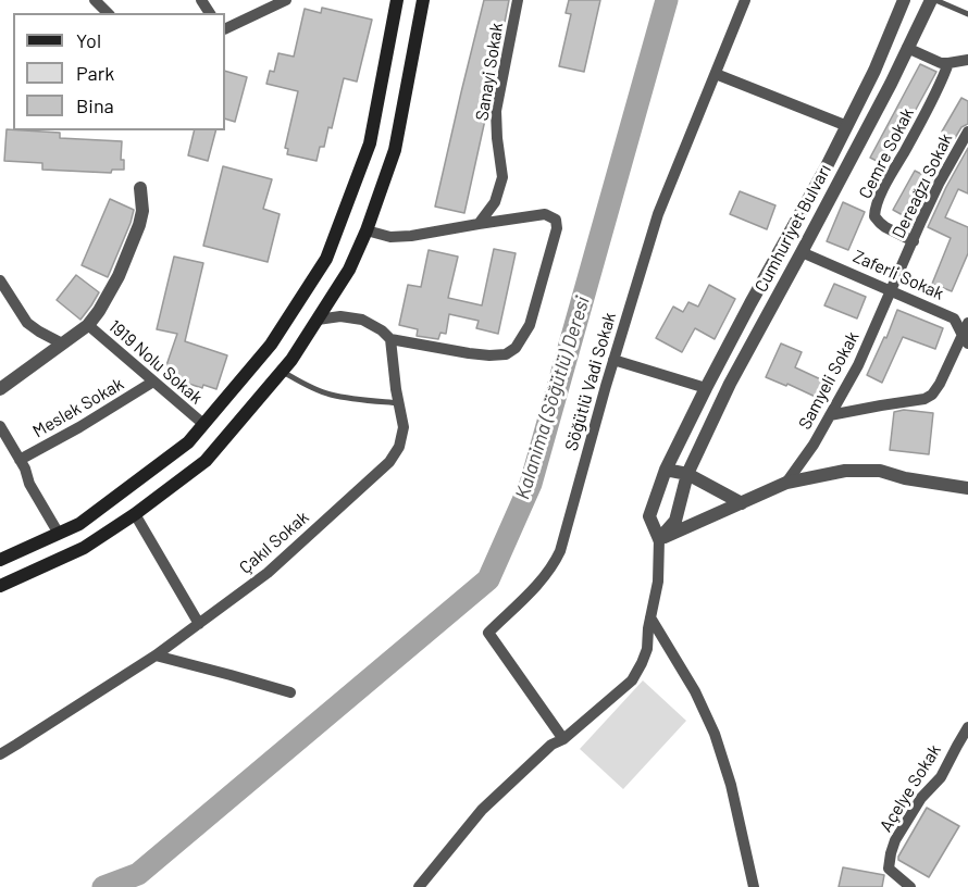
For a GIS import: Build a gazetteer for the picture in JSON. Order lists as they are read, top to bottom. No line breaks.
{"streets":{"street":["Sanayi Sokak","Cemre Sokak","Dereağzı Sokak","Cumhuriyet Bulvarı","Zaferli Sokak","1919 Nolu Sokak","Samyeli Sokak","Söğütlü Vadi Sokak","Meslek Sokak","Çakıl Sokak","Açelye Sokak"]},"crossings":[["Cemre Sokak","Dereağzı Sokak"],["Dereağzı Sokak","Zaferli Sokak"],["Dereağzı Sokak","Samyeli Sokak"],["Cumhuriyet Bulvarı","Zaferli Sokak"],["Zaferli Sokak","Samyeli Sokak"],["1919 Nolu Sokak","Meslek Sokak"]],"water":["Kalanima (Söğütlü) Deresi"],"legend":["Yol","Park","Bina"]}
